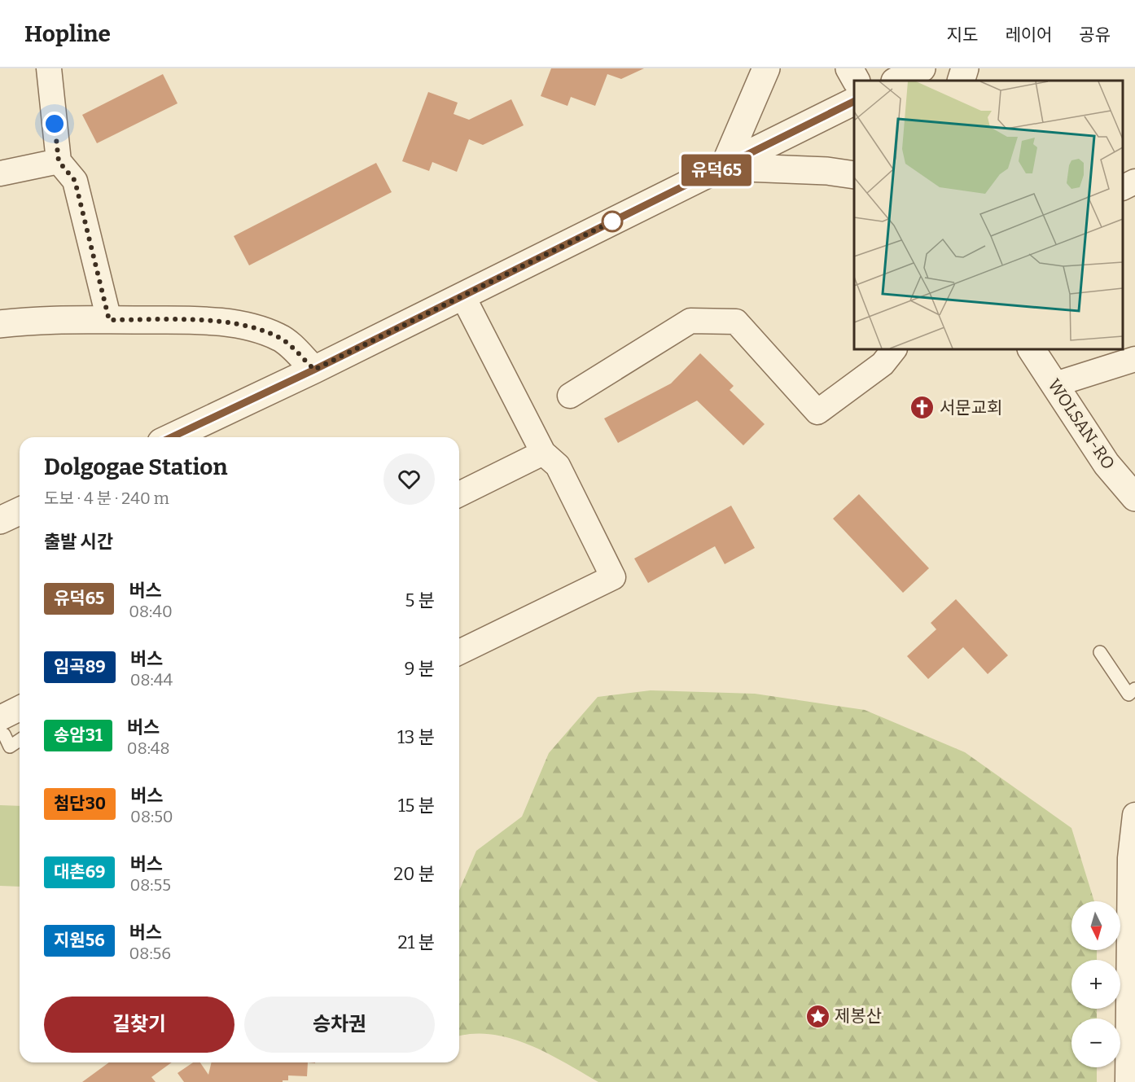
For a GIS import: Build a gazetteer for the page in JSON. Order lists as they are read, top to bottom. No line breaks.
{"streets":{"street":["WOLSAN-RO"]},"places":{"church":["서문교회"],"place":["제봉산"]},"lines":["bus line 유덕65"],"north":"bottom","page":{"header":"Hopline","nav":["지도","레이어","공유"],"on_map":"유덕65","heading":[["Dolgogae Station","도보 · 4 분 · 240 m"],"출발 시간"],"list":[{"mark":"유덕65","name":"버스","note":"08:40","value":"5 분"},{"mark":"임곡89","name":"버스","note":"08:44","value":"9 분"},{"mark":"송암31","name":"버스","note":"08:48","value":"13 분"},{"mark":"첨단30","name":"버스","note":"08:50","value":"15 분"},{"mark":"대촌69","name":"버스","note":"08:55","value":"20 분"},{"mark":"지원56","name":"버스","note":"08:56","value":"21 분"}],"map_buttons":["+","−"],"buttons":["길찾기","승차권"]}}
